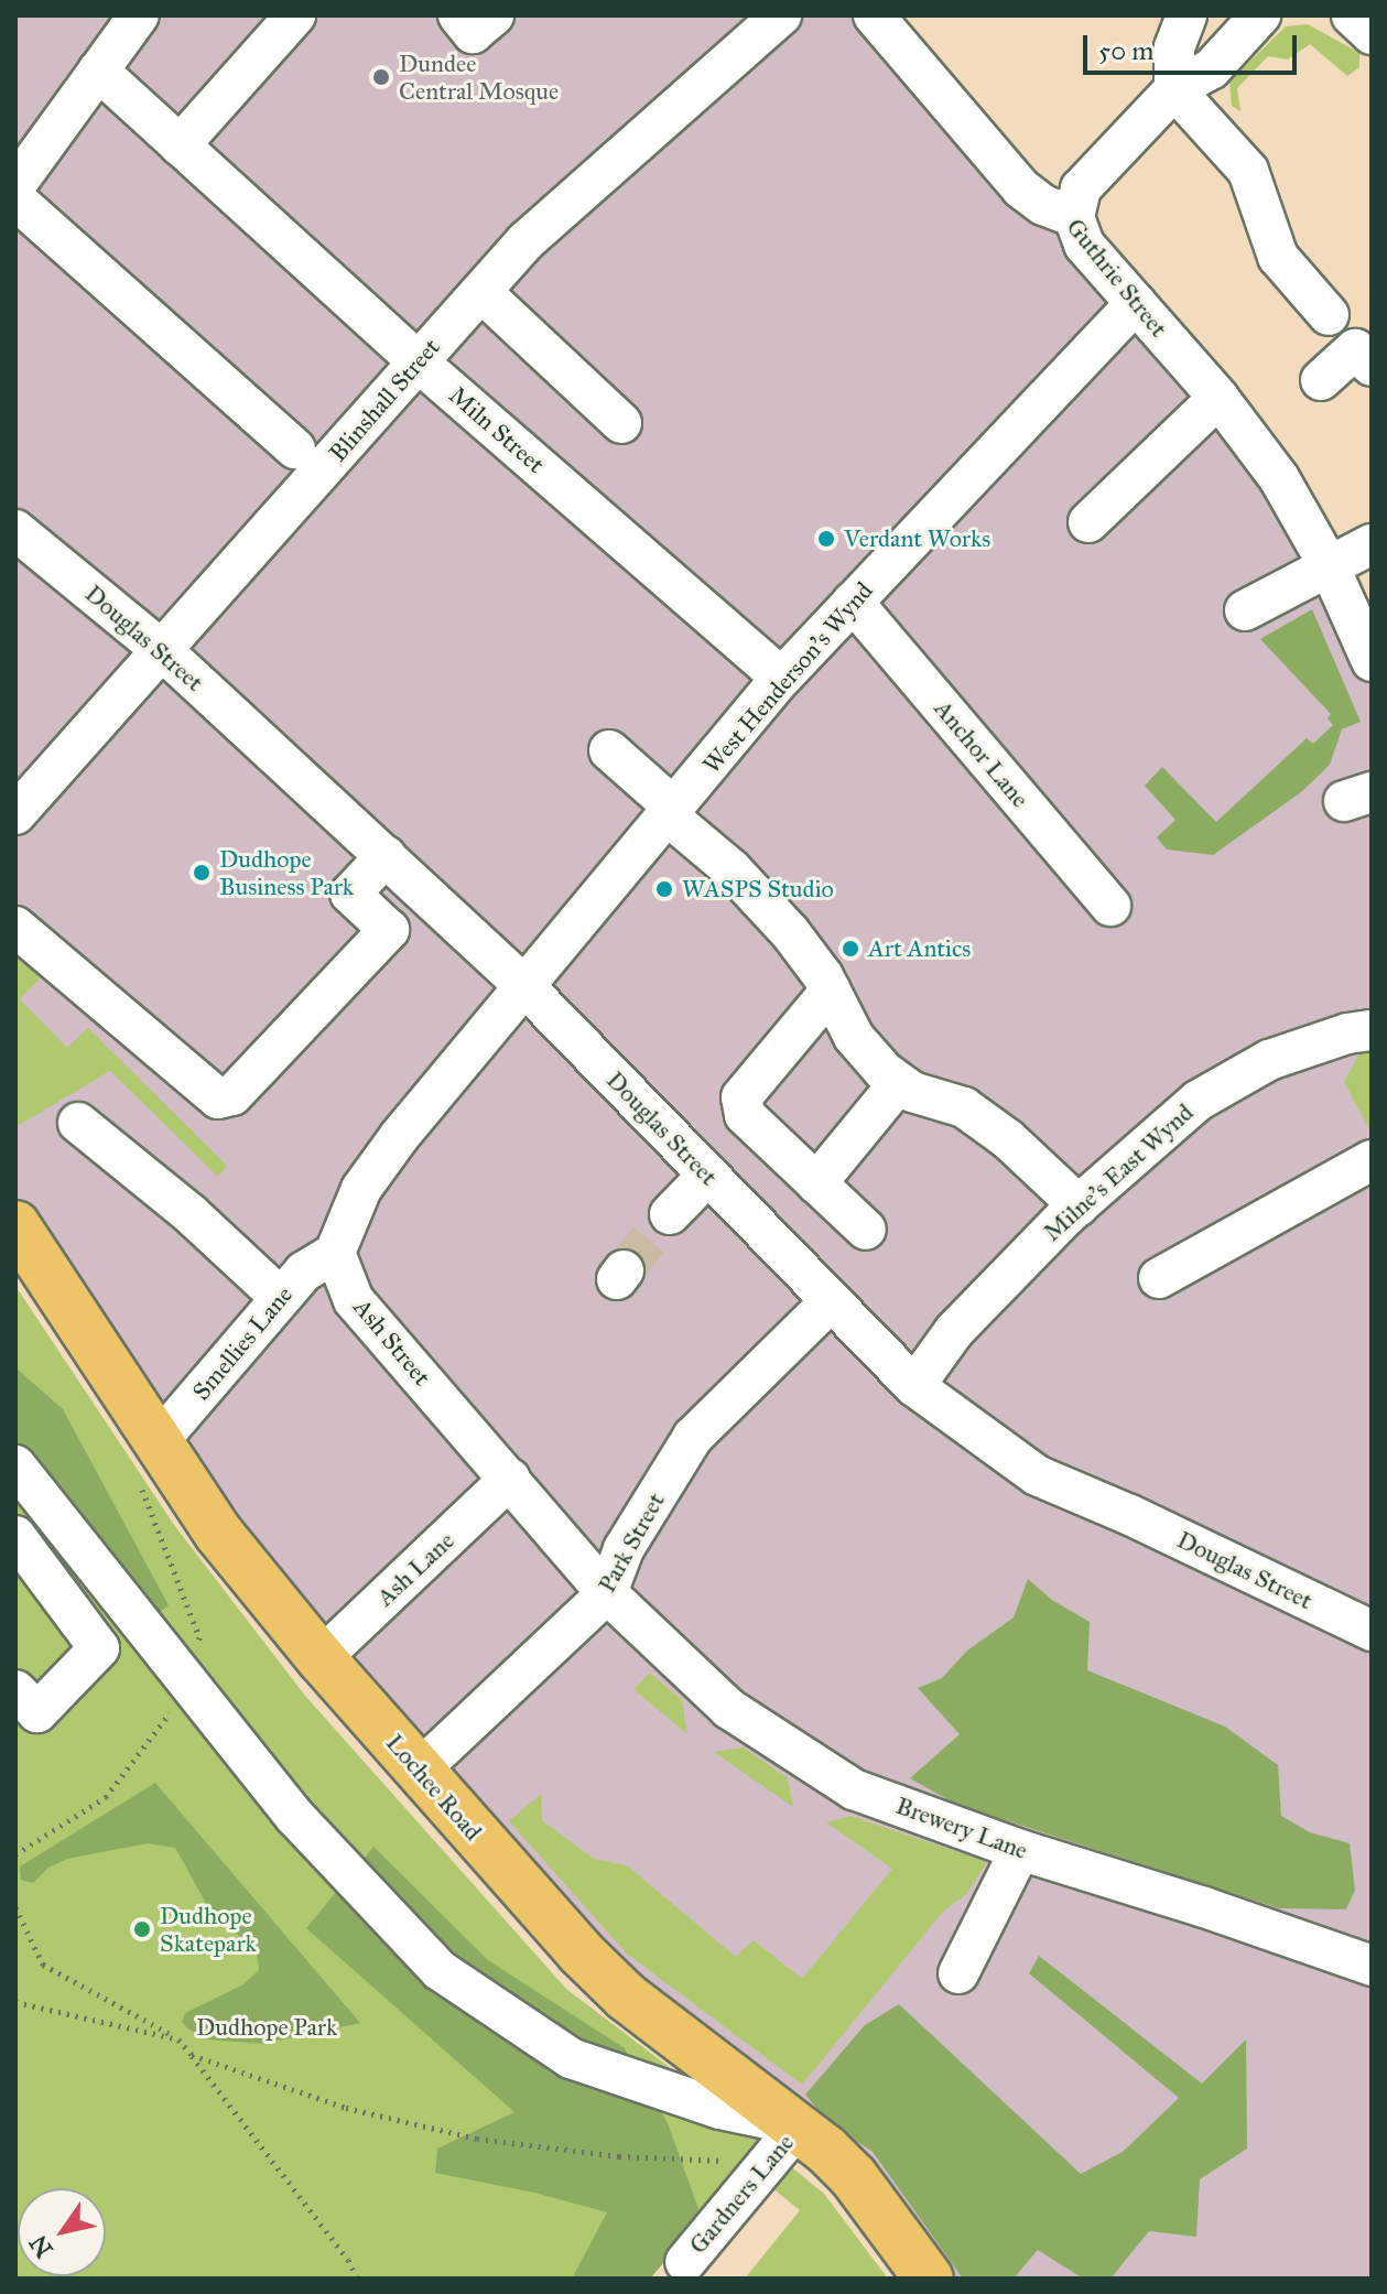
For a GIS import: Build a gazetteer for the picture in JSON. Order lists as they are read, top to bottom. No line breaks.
{"streets":{"main road":["Lochee Road"],"street":["Guthrie Street","Blinshall Street","Miln Street","Douglas Street","West Henderson's Wynd","Anchor Lane","Milne's East Wynd","Ash Street","Smellies Lane","Park Street","Ash Lane","Brewery Lane","Gardners Lane"]},"crossings":[["Guthrie Street","West Henderson's Wynd"],["Blinshall Street","Miln Street"],["Blinshall Street","Douglas Street"],["Miln Street","West Henderson's Wynd"],["Douglas Street","West Henderson's Wynd"],["Douglas Street","Milne's East Wynd"],["Douglas Street","Park Street"],["West Henderson's Wynd","Anchor Lane"],["Ash Street","Smellies Lane"],["Ash Street","Park Street"],["Ash Street","Ash Lane"],["Ash Street","Brewery Lane"],["Smellies Lane","Lochee Road"],["Park Street","Lochee Road"],["Park Street","Brewery Lane"],["Ash Lane","Lochee Road"],["Lochee Road","Gardners Lane"]],"parks":["Dudhope Park"],"places":["Dundee Central Mosque","Verdant Works","Dudhope Business Park","WASPS Studio","Art Antics","Dudhope Skatepark"],"scale_bar":"50 m","north":"bottom left"}
